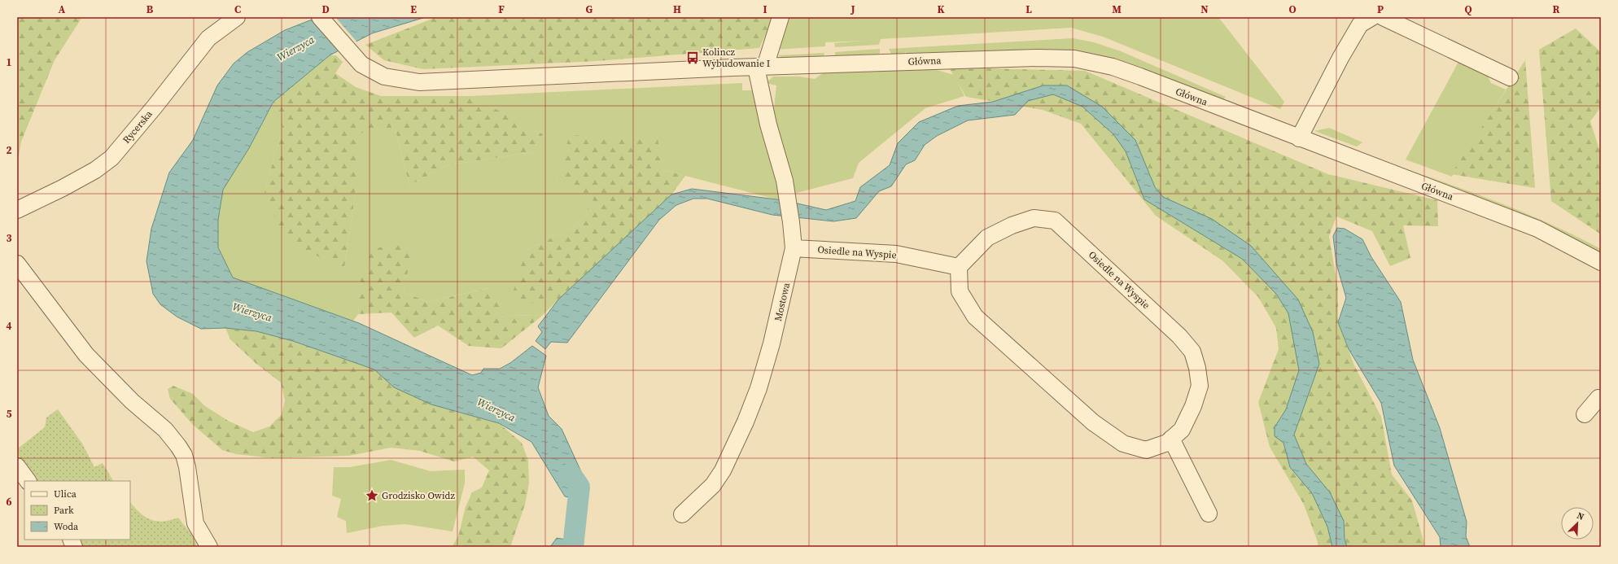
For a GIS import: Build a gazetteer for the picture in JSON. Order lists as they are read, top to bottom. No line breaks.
{"streets":{"street":["Główna","Rycerska","Osiedle na Wyspie","Mostowa"]},"crossings":[["Główna","Mostowa"],["Osiedle na Wyspie","Mostowa"]],"water":["Wierzyca"],"places":{"bus stop":["Kolincz Wybudowanie I"],"place":["Grodzisko Owidz"]},"legend":["Ulica","Park","Woda"],"north":"top right","grid":{"columns":["A","B","C","D","E","F","G","H","I","J","K","L","M","N","O","P","Q","R"],"rows":["1","2","3","4","5","6"]}}
